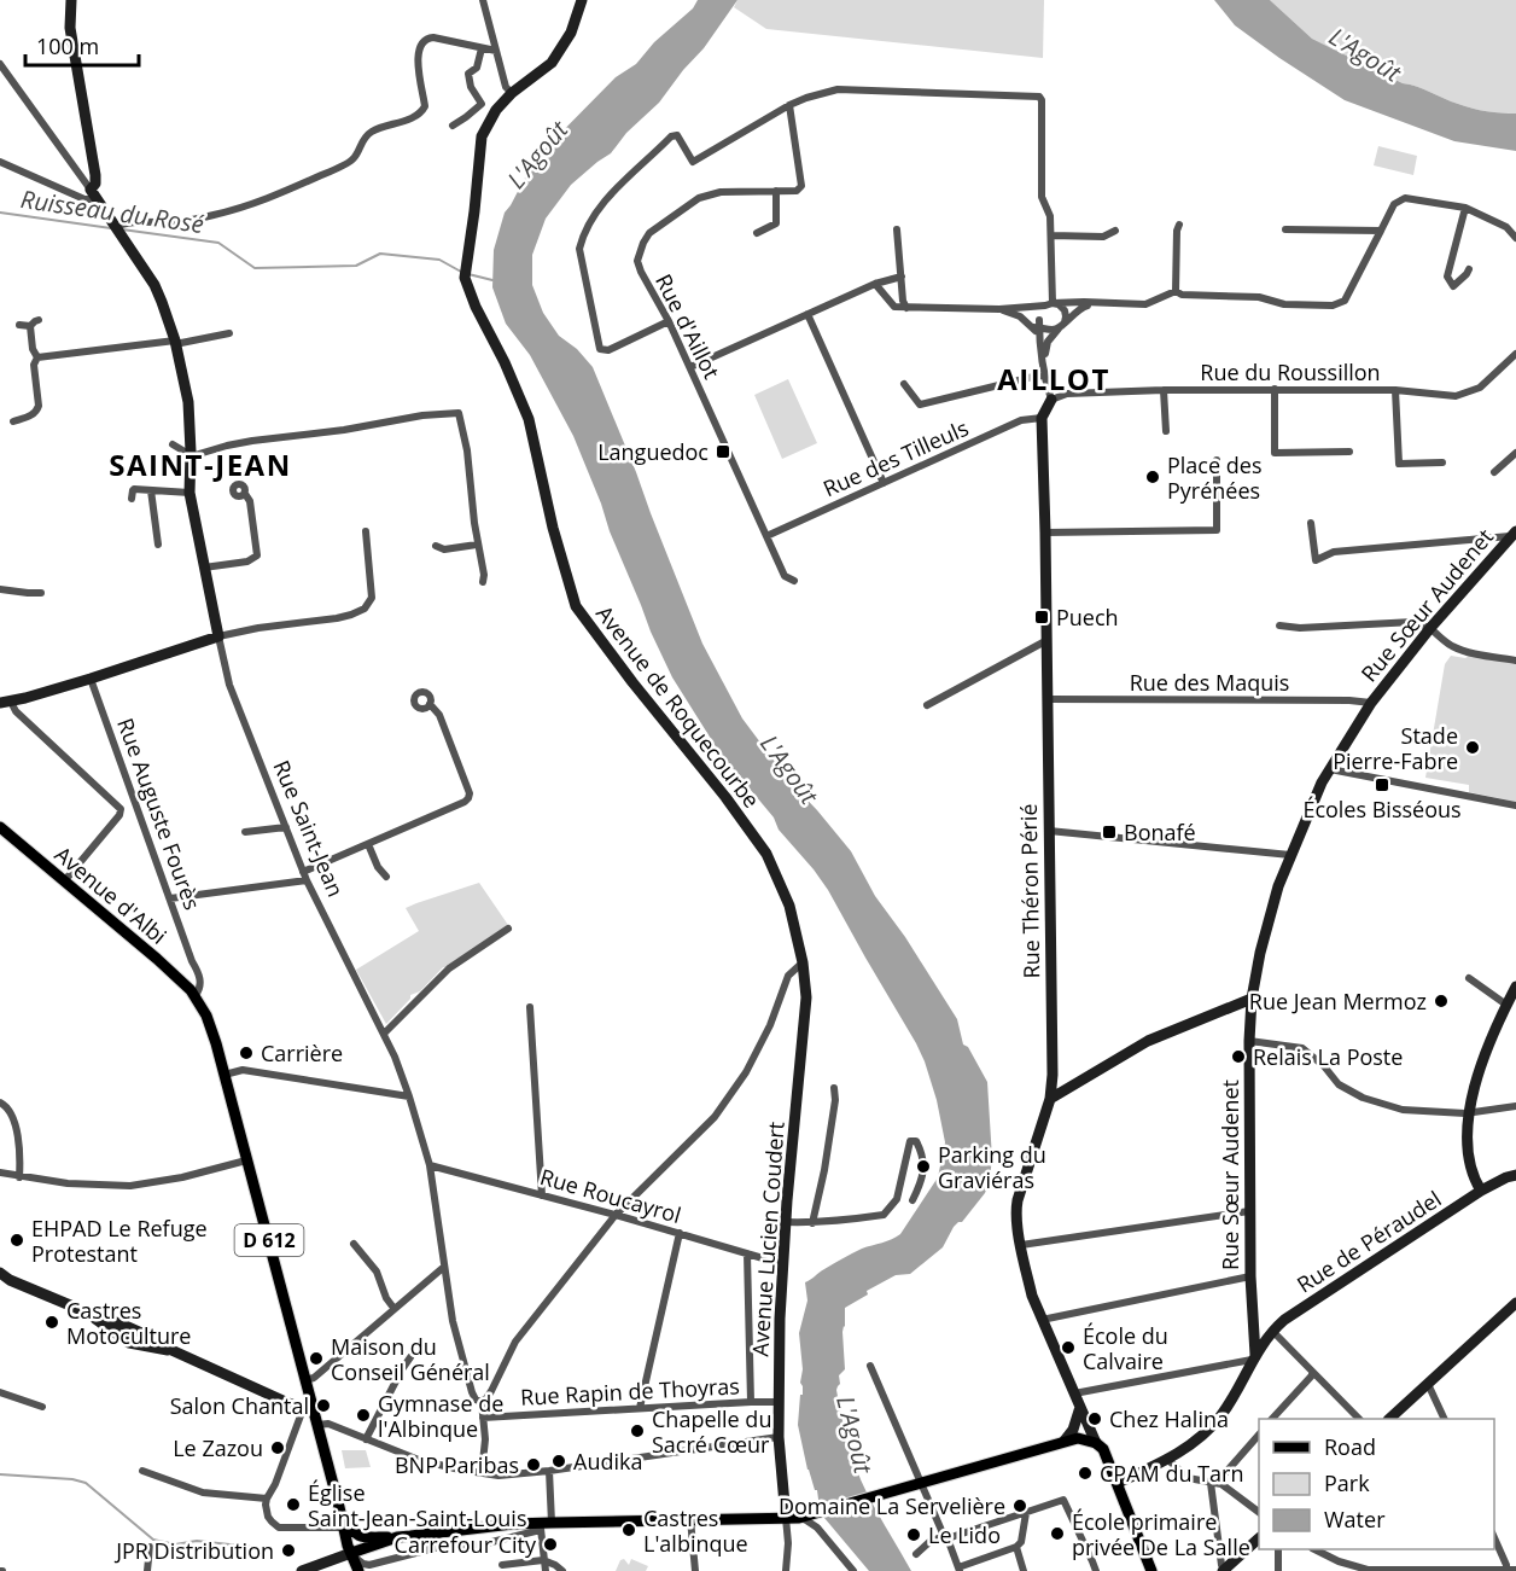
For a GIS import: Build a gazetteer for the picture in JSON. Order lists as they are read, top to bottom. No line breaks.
{"streets":{"main road":["Avenue d'Albi","D 612"],"street":["Rue d'Aillot","Rue du Roussillon","Rue des Tilleuls","Rue Sœur Audenet","Rue des Maquis","Avenue de Roquecourbe","Rue Auguste Fourès","Rue Saint-Jean","Rue Théron Périé","Rue Roucayrol","Avenue Lucien Coudert","Rue de Péraudel","Rue Rapin de Thoyras"]},"crossings":[["Rue d'Aillot","Rue des Tilleuls"],["Rue du Roussillon","Rue Théron Périé"],["Rue des Tilleuls","Rue Théron Périé"],["Rue Sœur Audenet","Rue des Maquis"],["Rue Sœur Audenet","Rue de Péraudel"],["Rue des Maquis","Rue Théron Périé"],["Avenue de Roquecourbe","Avenue Lucien Coudert"],["Rue Auguste Fourès","Avenue d'Albi"],["Rue Auguste Fourès","D 612"],["Rue Saint-Jean","Rue Roucayrol"],["Rue Saint-Jean","Rue Rapin de Thoyras"],["Avenue d'Albi","D 612"],["Rue Roucayrol","Avenue Lucien Coudert"],["Avenue Lucien Coudert","Rue Rapin de Thoyras"]],"districts":["AILLOT","SAINT-JEAN"],"water":["L'Agoût","Ruisseau du Rosé"],"places":{"transit":["Languedoc","Puech","Écoles Bisséous","Bonafé"],"other":["Place des Pyrénées","Stade Pierre-Fabre","Rue Jean Mermoz","Carrière","Relais La Poste","Parking du Graviéras","EHPAD Le Refuge Protestant","Castres Motoculture","École du Calvaire","Maison du Conseil Général","Salon Chantal","Gymnase de l'Albinque","Chez Halina","Chapelle du Sacré Cœur","Le Zazou","Audika","BNP Paribas","CPAM du Tarn","Église Saint-Jean-Saint-Louis","Domaine La Servelière","Castres L'albinque","École primaire privée De La Salle","Le Lido","Carrefour City","JPR Distribution"]},"legend":["Road","Park","Water"],"scale_bar":"100 m"}
